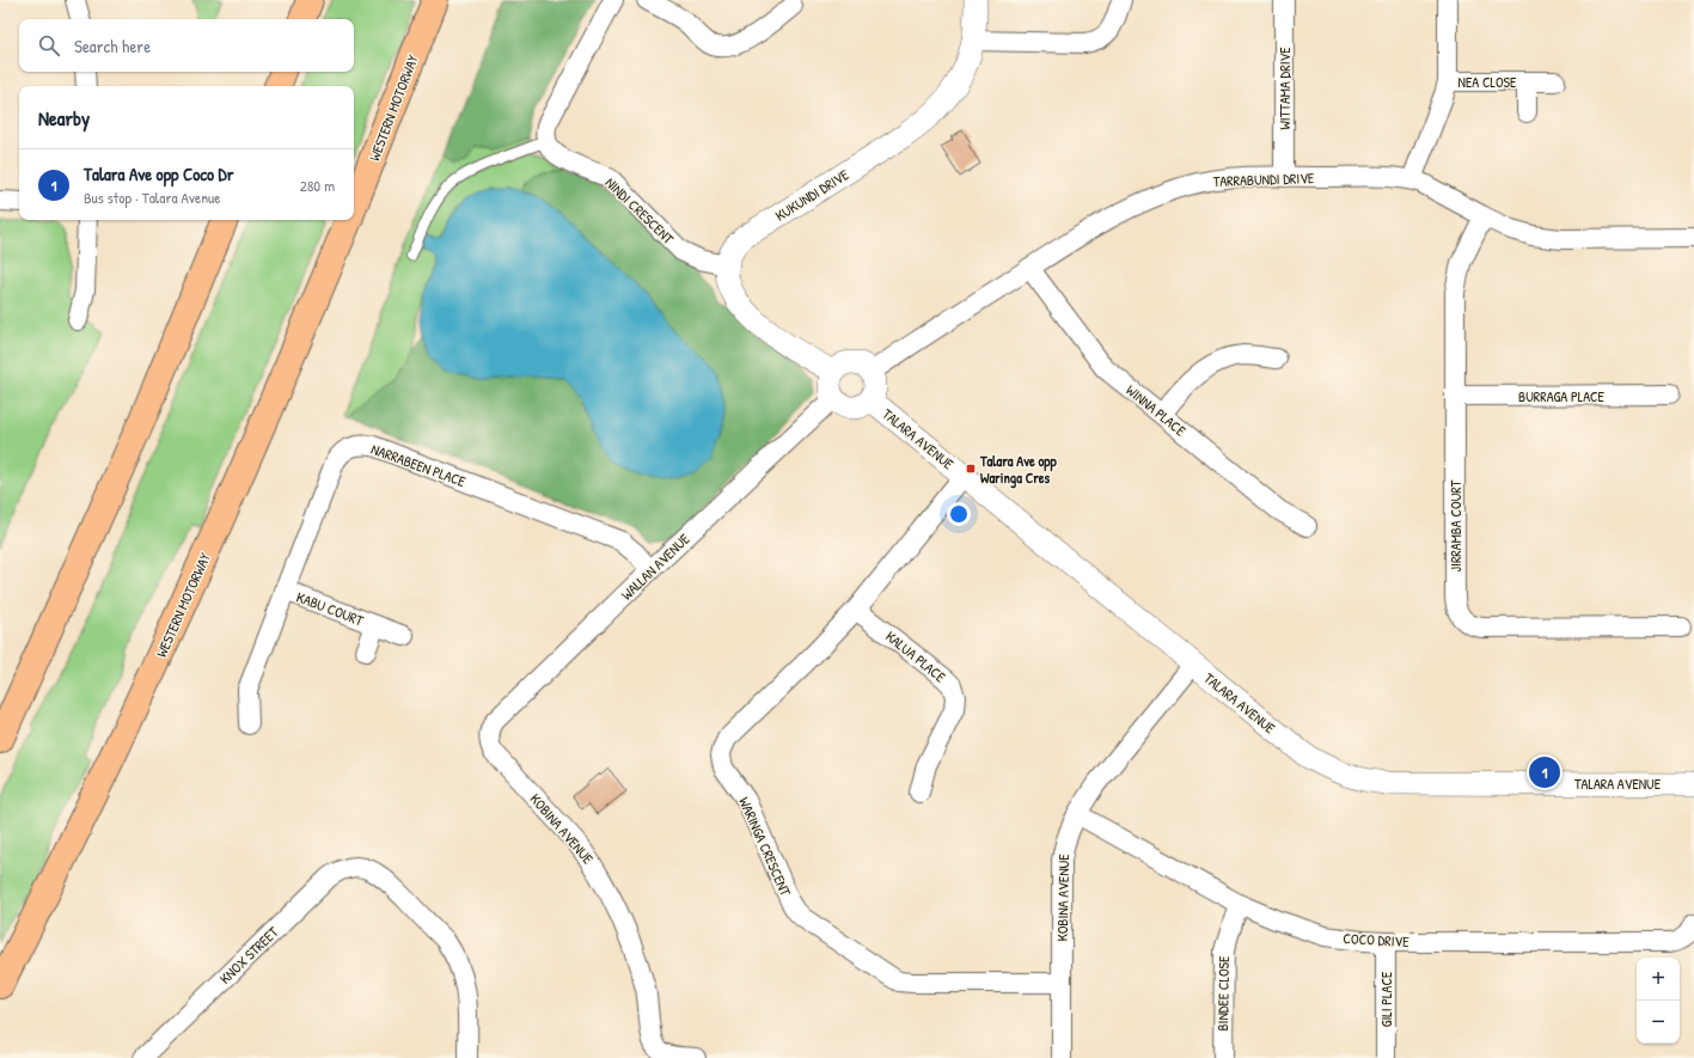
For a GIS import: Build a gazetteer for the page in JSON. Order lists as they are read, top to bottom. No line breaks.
{"streets":{"highway":["WESTERN MOTORWAY"],"street":["NEA CLOSE","WITTAMA DRIVE","TARRABUNDI DRIVE","KUKUNDI DRIVE","NINDI CRESCENT","BURRAGA PLACE","WINNA PLACE","TALARA AVENUE","NARRABEEN PLACE","JIRRAMBA COURT","WALLAN AVENUE","KABU COURT","KALUA PLACE","KOBINA AVENUE","WARINGA CRESCENT","COCO DRIVE","KNOX STREET","BINDEE CLOSE","GILI PLACE"]},"crossings":[["WITTAMA DRIVE","TARRABUNDI DRIVE"],["TARRABUNDI DRIVE","WINNA PLACE"],["TARRABUNDI DRIVE","TALARA AVENUE"],["TARRABUNDI DRIVE","JIRRAMBA COURT"],["TARRABUNDI DRIVE","WALLAN AVENUE"],["KUKUNDI DRIVE","NINDI CRESCENT"],["BURRAGA PLACE","JIRRAMBA COURT"],["TALARA AVENUE","WALLAN AVENUE"],["TALARA AVENUE","KOBINA AVENUE"],["TALARA AVENUE","WARINGA CRESCENT"],["NARRABEEN PLACE","WALLAN AVENUE"],["NARRABEEN PLACE","KABU COURT"],["WALLAN AVENUE","KOBINA AVENUE"],["KALUA PLACE","WARINGA CRESCENT"],["KOBINA AVENUE","WARINGA CRESCENT"],["KOBINA AVENUE","COCO DRIVE"],["COCO DRIVE","BINDEE CLOSE"],["COCO DRIVE","GILI PLACE"]],"places":{"transit":["Talara Ave opp Waringa Cres"]},"page":{"search":"Search here","heading":"Nearby","list":[{"mark":"1","name":"Talara Ave opp Coco Dr","note":"Bus stop · Talara Avenue","value":"280 m"}],"pins":"1","map_buttons":["+","−"]}}
